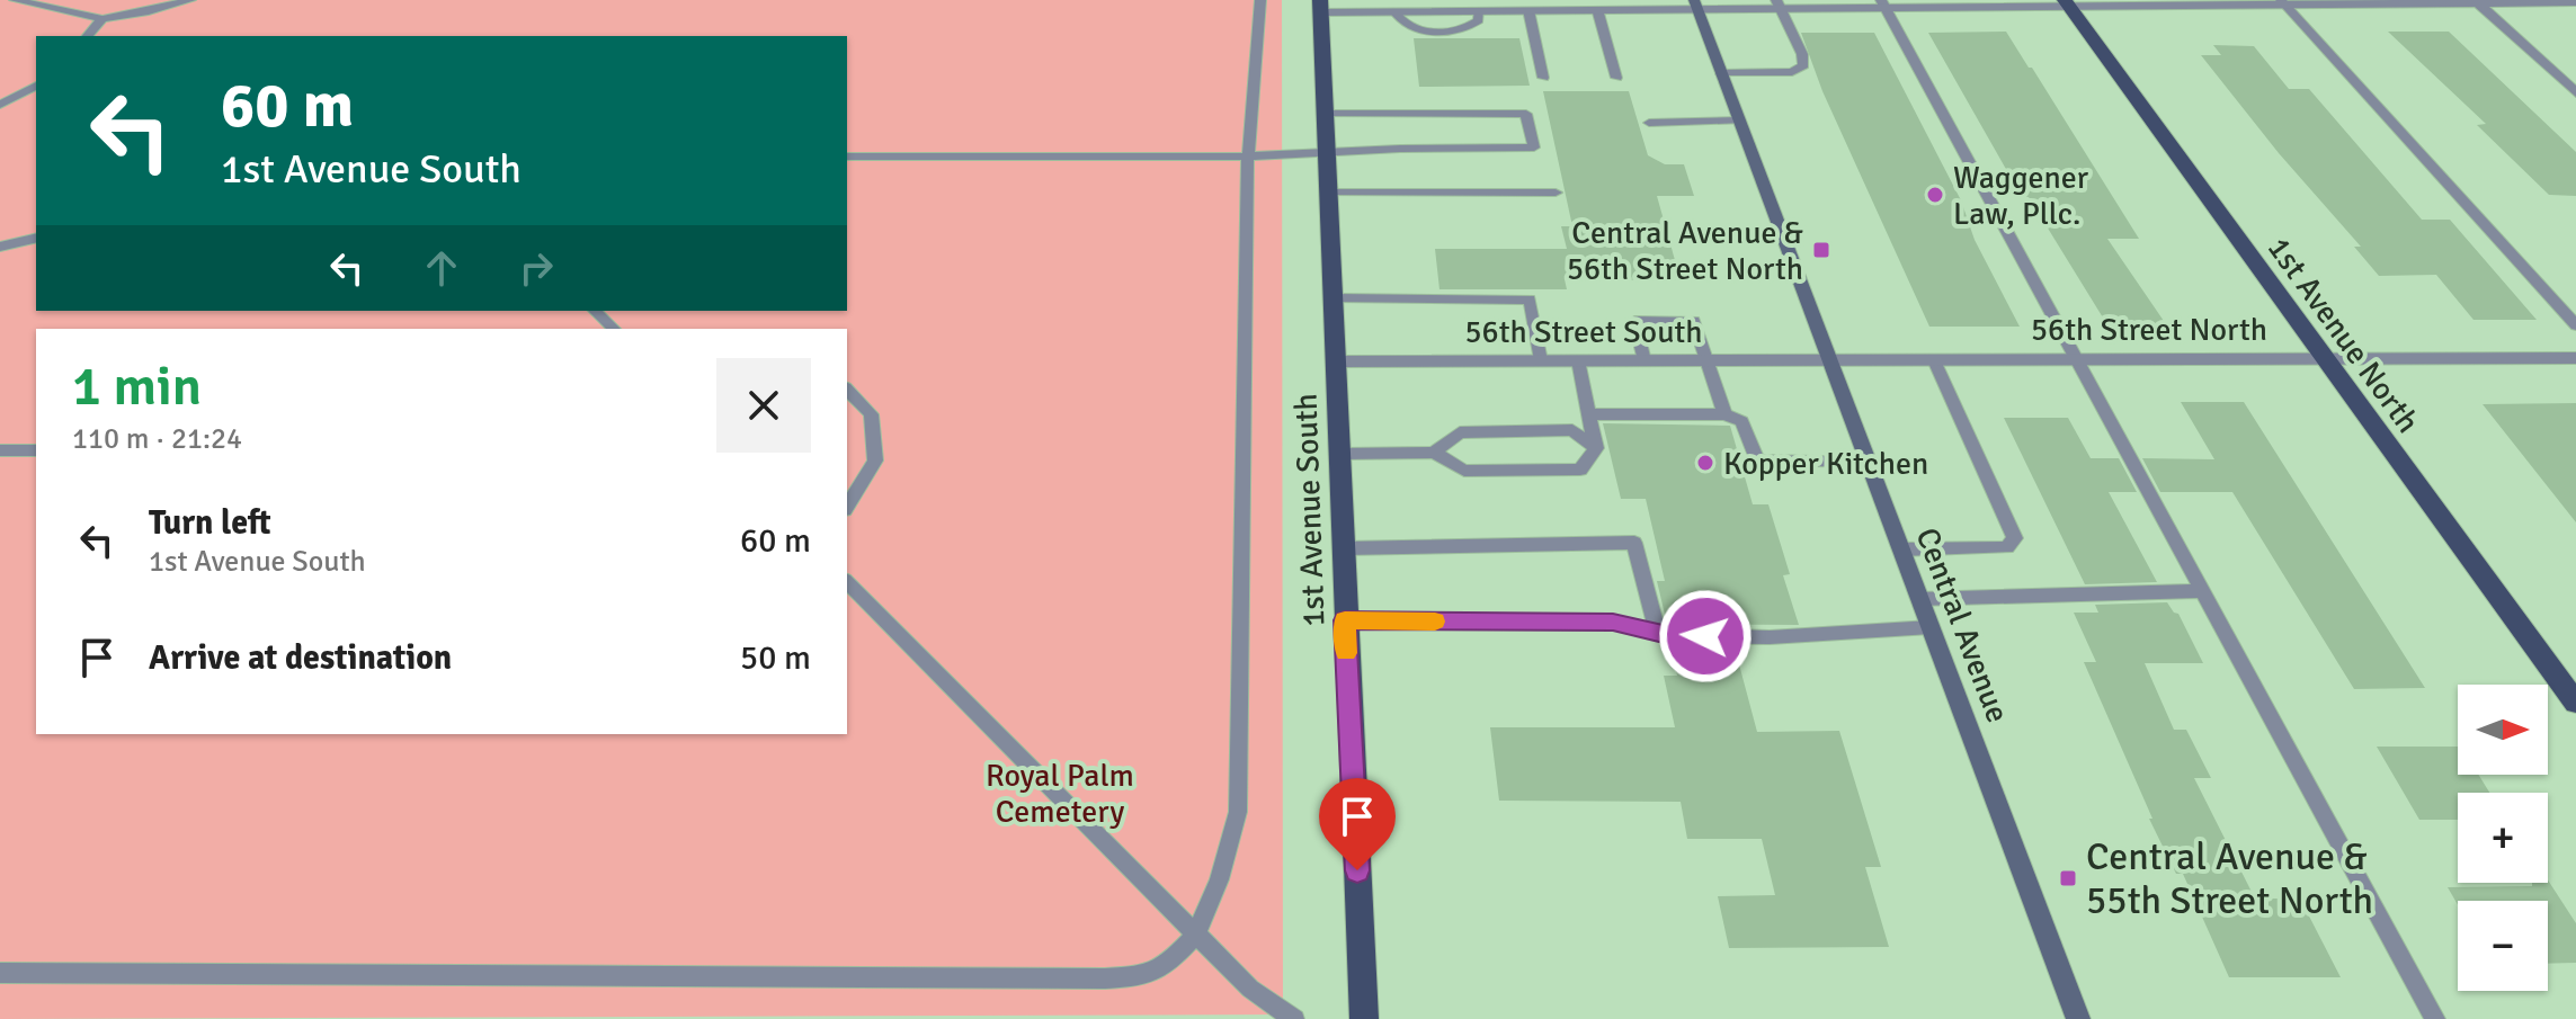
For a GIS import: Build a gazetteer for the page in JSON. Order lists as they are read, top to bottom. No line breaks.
{"streets":{"main road":["1st Avenue North","1st Avenue South","Central Avenue"],"street":["56th Street North","56th Street South"]},"crossings":[["56th Street North","56th Street South"],["56th Street North","1st Avenue North"],["56th Street North","Central Avenue"],["56th Street South","1st Avenue South"],["56th Street South","Central Avenue"]],"parks":["Royal Palm Cemetery"],"places":{"other":["Waggener Law, Pllc.","Kopper Kitchen"],"transit":["Central Avenue & 56th Street North","Central Avenue & 55th Street North"]},"north":"right","page":{"turn":["60 m","1st Avenue South"],"heading":["1 min","110 m · 21:24"],"list":[{"name":"Turn left","note":"1st Avenue South","value":"60 m"},{"name":"Arrive at destination","value":"50 m"}],"map_buttons":["+","−"]}}
